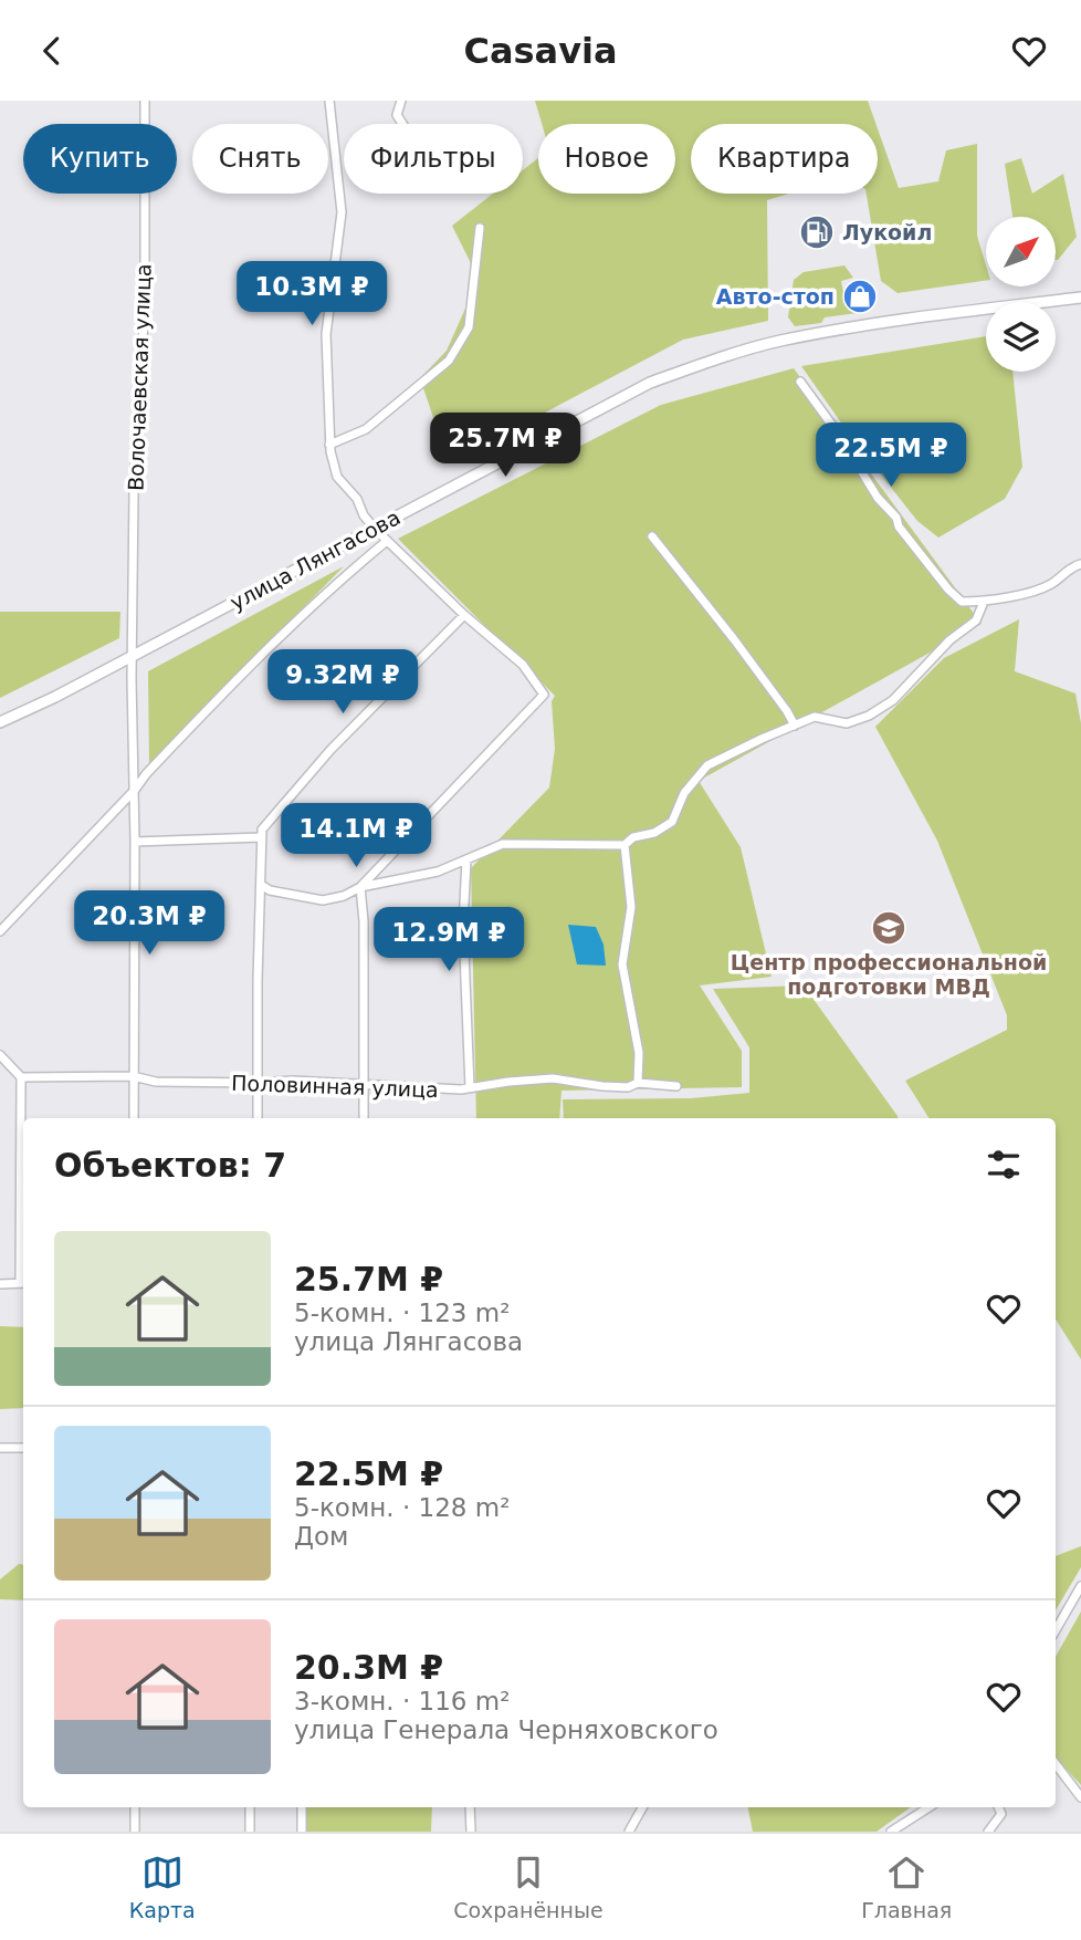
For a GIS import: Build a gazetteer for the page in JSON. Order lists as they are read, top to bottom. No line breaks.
{"streets":{"main road":["улица Лянгасова"],"street":["Волочаевская улица","Половинная улица"]},"crossings":[["Волочаевская улица","улица Лянгасова"],["Волочаевская улица","Половинная улица"]],"places":{"fuel station":["Лукойл"],"shop":["Авто-стоп"],"school or university":["Центр профессиональной подготовки МВД"]},"north":"top right","page":{"header":"Casavia","chip":["Купить","Снять","Фильтры","Новое","Квартира"],"price":["10.3M ₽","25.7M ₽","22.5M ₽","9.32M ₽","14.1M ₽","20.3M ₽","12.9M ₽"],"heading":"Объектов: 7","list":[{"name":"25.7M ₽","note":"5-комн. · 123 m² · улица Лянгасова"},{"name":"22.5M ₽","note":"5-комн. · 128 m² · Дом"},{"name":"20.3M ₽","note":"3-комн. · 116 m² · улица Генерала Черняховского"}],"tabs":["Карта","Сохранённые","Главная"]}}
